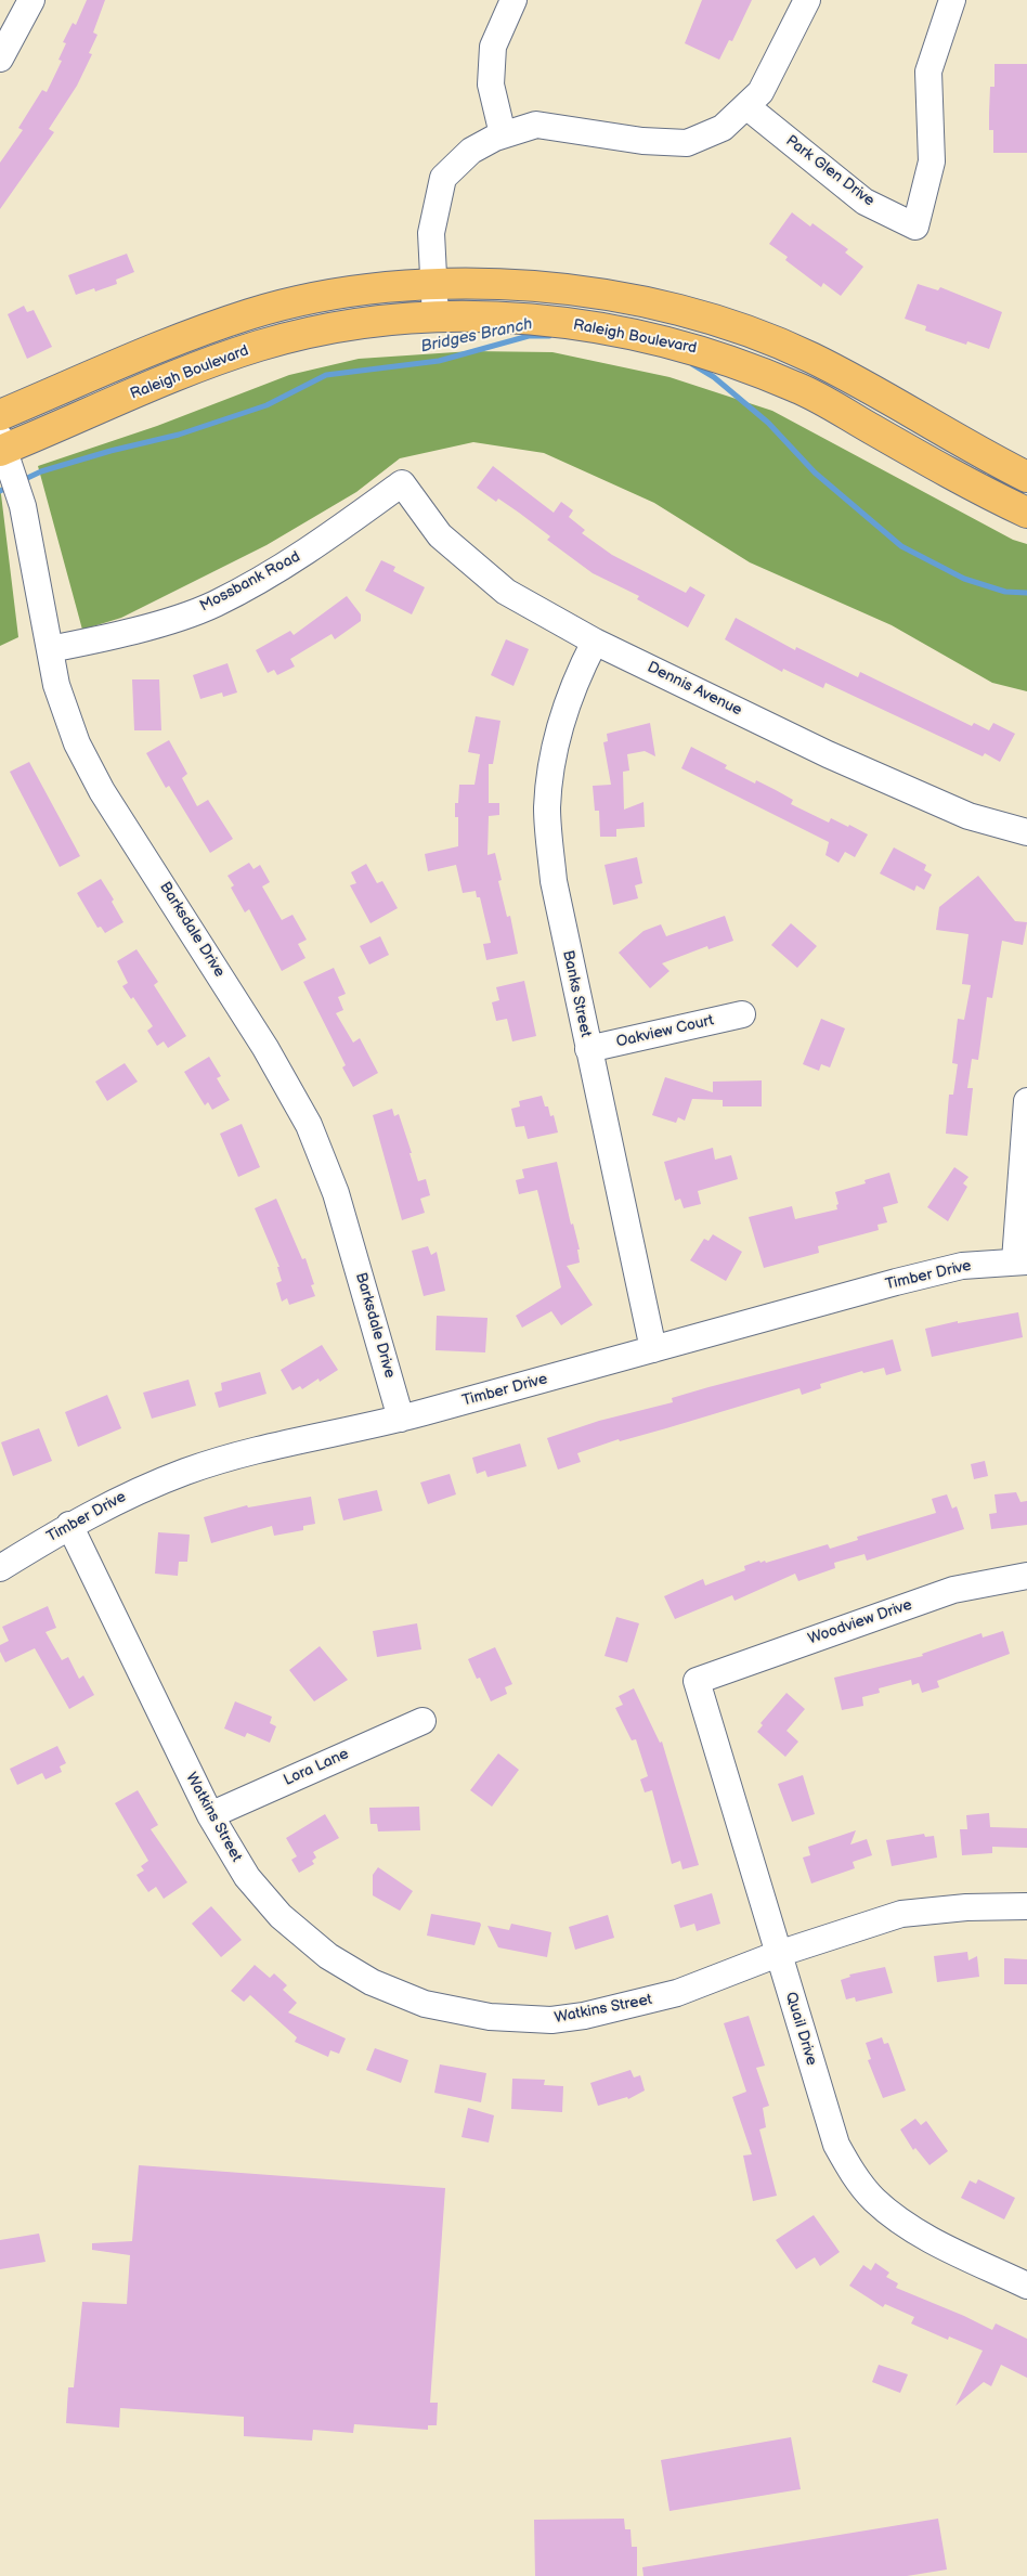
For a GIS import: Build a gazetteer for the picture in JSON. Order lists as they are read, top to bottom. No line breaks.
{"streets":{"main road":["Raleigh Boulevard"],"street":["Park Glen Drive","Mossbank Road","Dennis Avenue","Barksdale Drive","Banks Street","Oakview Court","Timber Drive","Woodview Drive","Lora Lane","Watkins Street","Quail Drive"]},"crossings":[["Raleigh Boulevard","Barksdale Drive"],["Mossbank Road","Dennis Avenue"],["Mossbank Road","Barksdale Drive"],["Dennis Avenue","Banks Street"],["Barksdale Drive","Timber Drive"],["Banks Street","Oakview Court"],["Banks Street","Timber Drive"],["Timber Drive","Watkins Street"],["Woodview Drive","Quail Drive"],["Lora Lane","Watkins Street"],["Watkins Street","Quail Drive"]],"water":["Bridges Branch"]}
